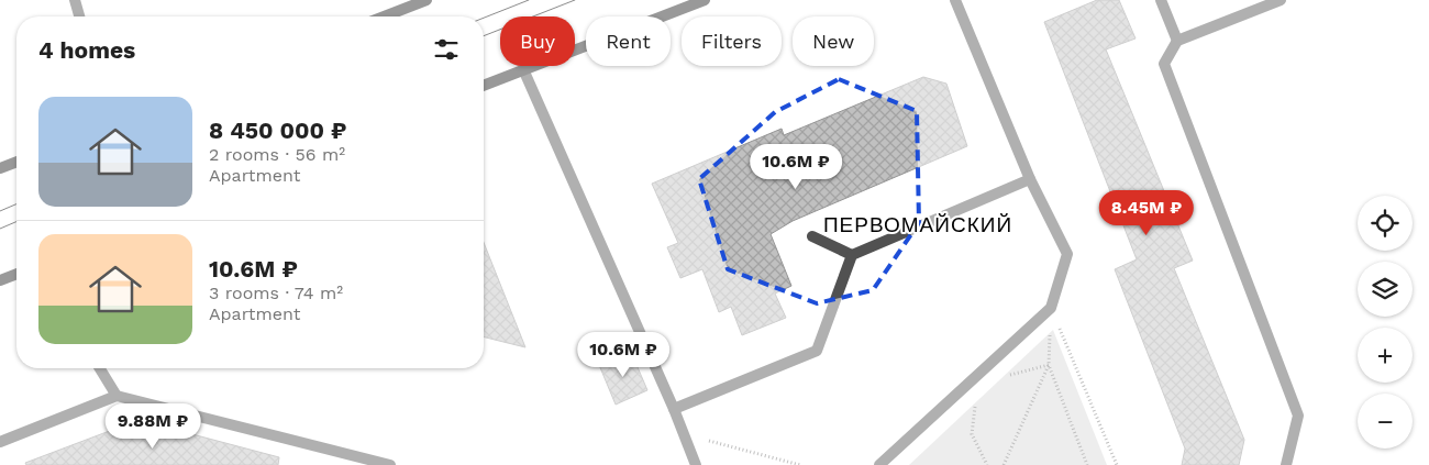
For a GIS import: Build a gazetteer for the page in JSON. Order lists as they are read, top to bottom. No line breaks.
{"districts":["ПЕРВОМАЙСКИЙ"],"page":{"chip":["Buy","Rent","Filters","New"],"heading":"4 homes","list":[{"name":"8 450 000 ₽","note":"2 rooms · 56 m² · Apartment"},{"name":"10.6M ₽","note":"3 rooms · 74 m² · Apartment"}],"price":["10.6M ₽","8.45M ₽","10.6M ₽","9.88M ₽"],"map_buttons":["+","−"]}}
